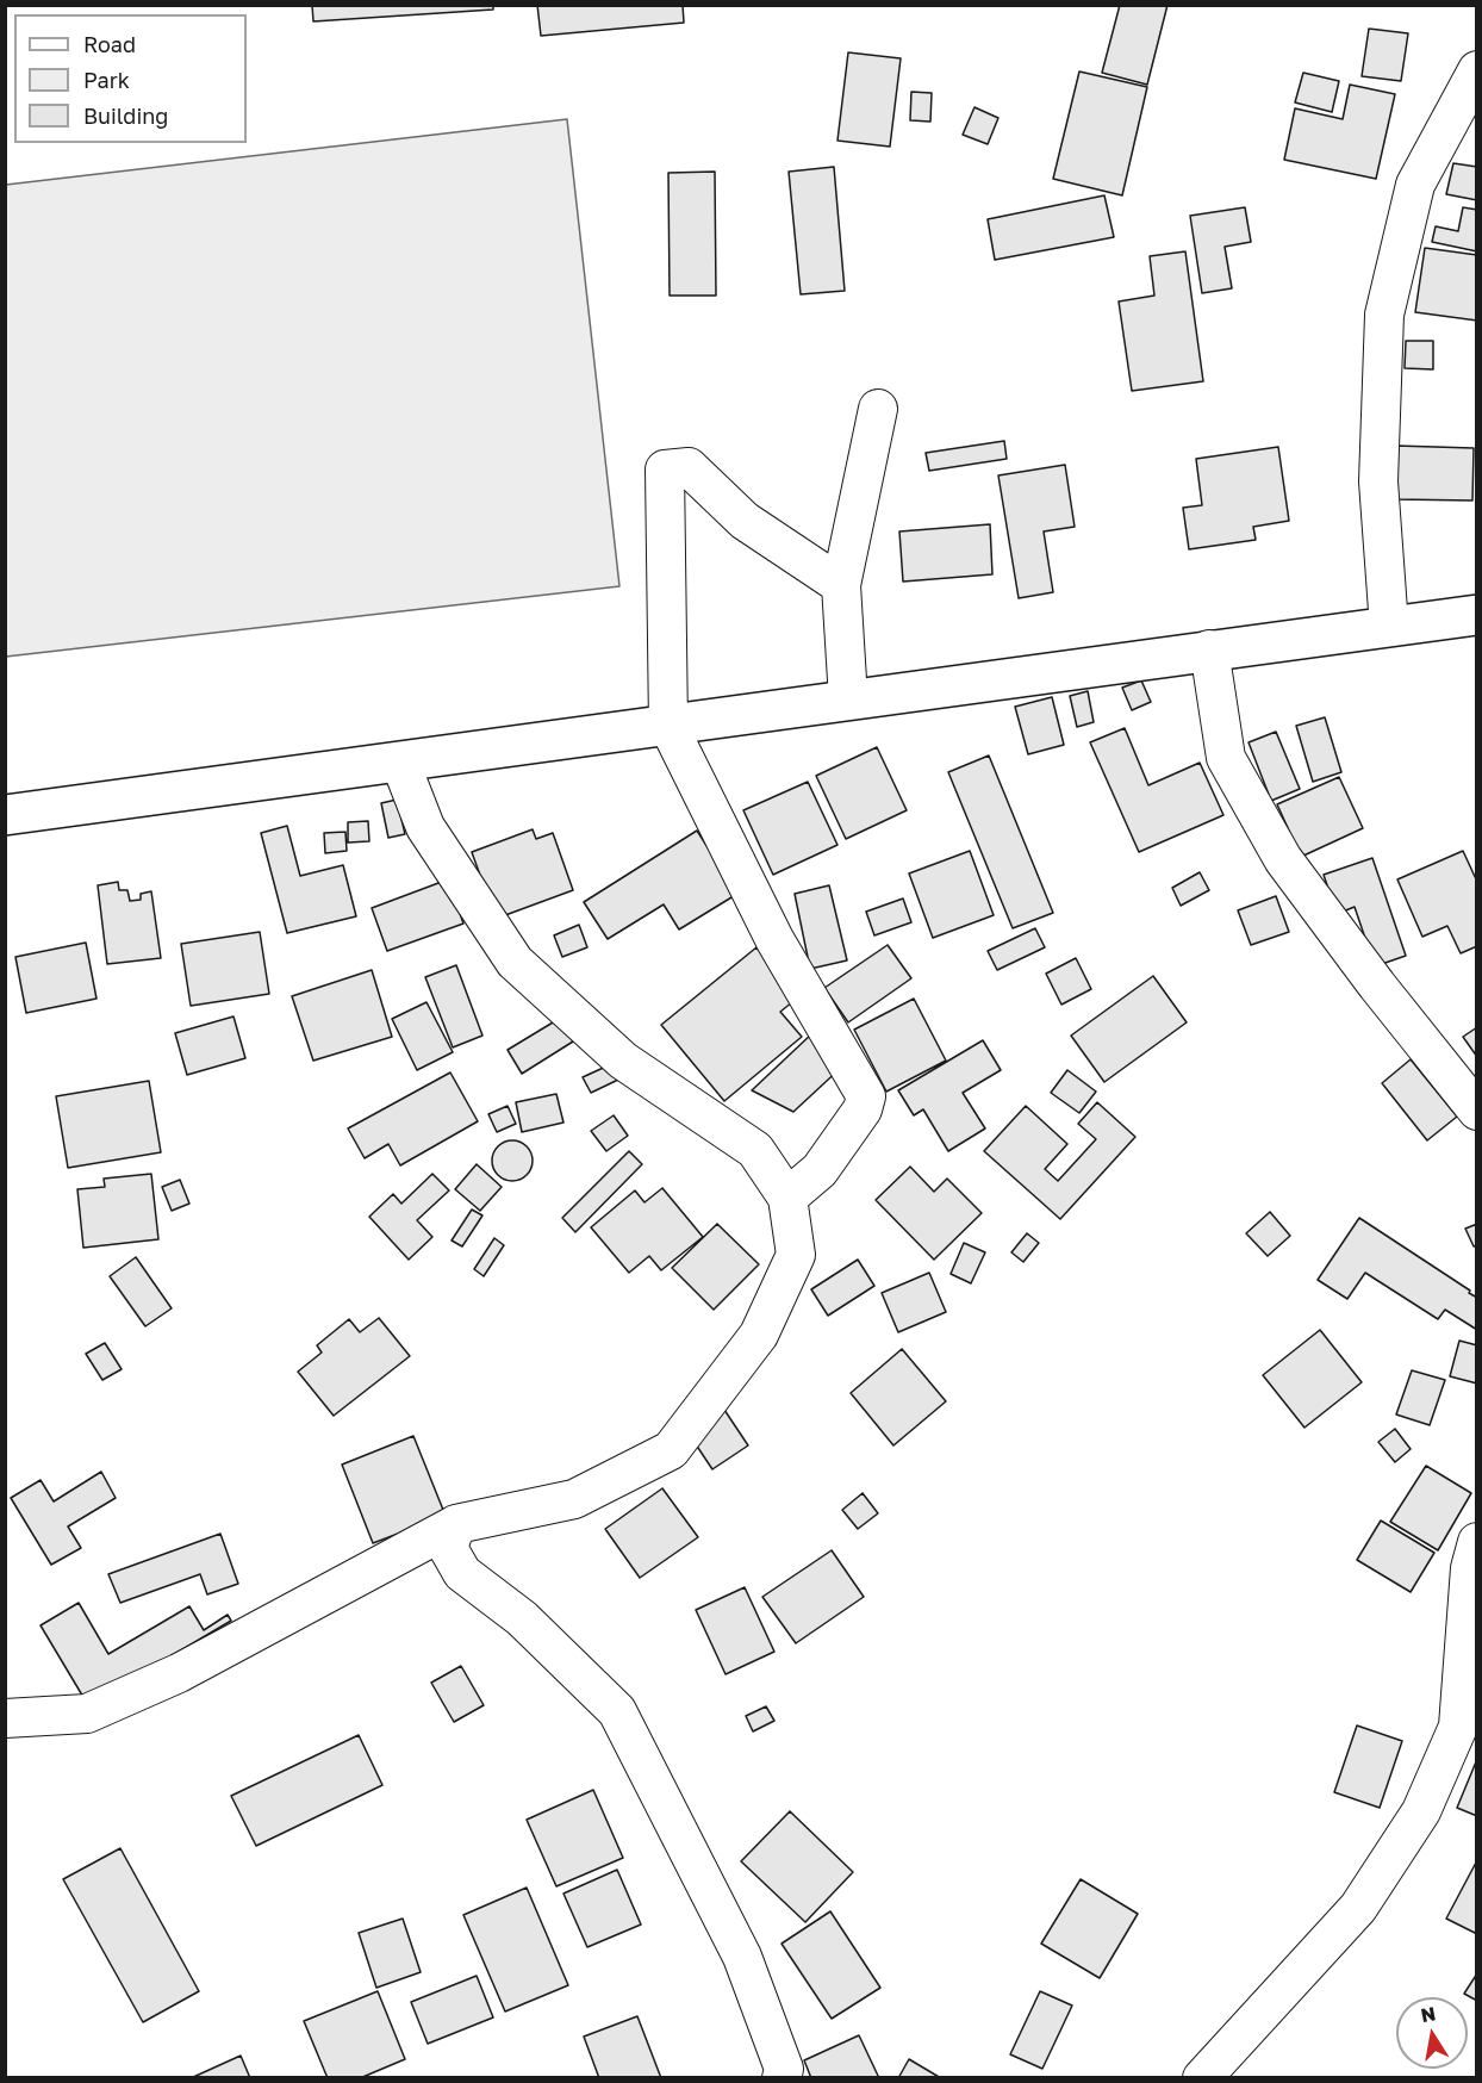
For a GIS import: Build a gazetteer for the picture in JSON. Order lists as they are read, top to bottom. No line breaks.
{"legend":["Road","Park","Building"],"north":"top"}
